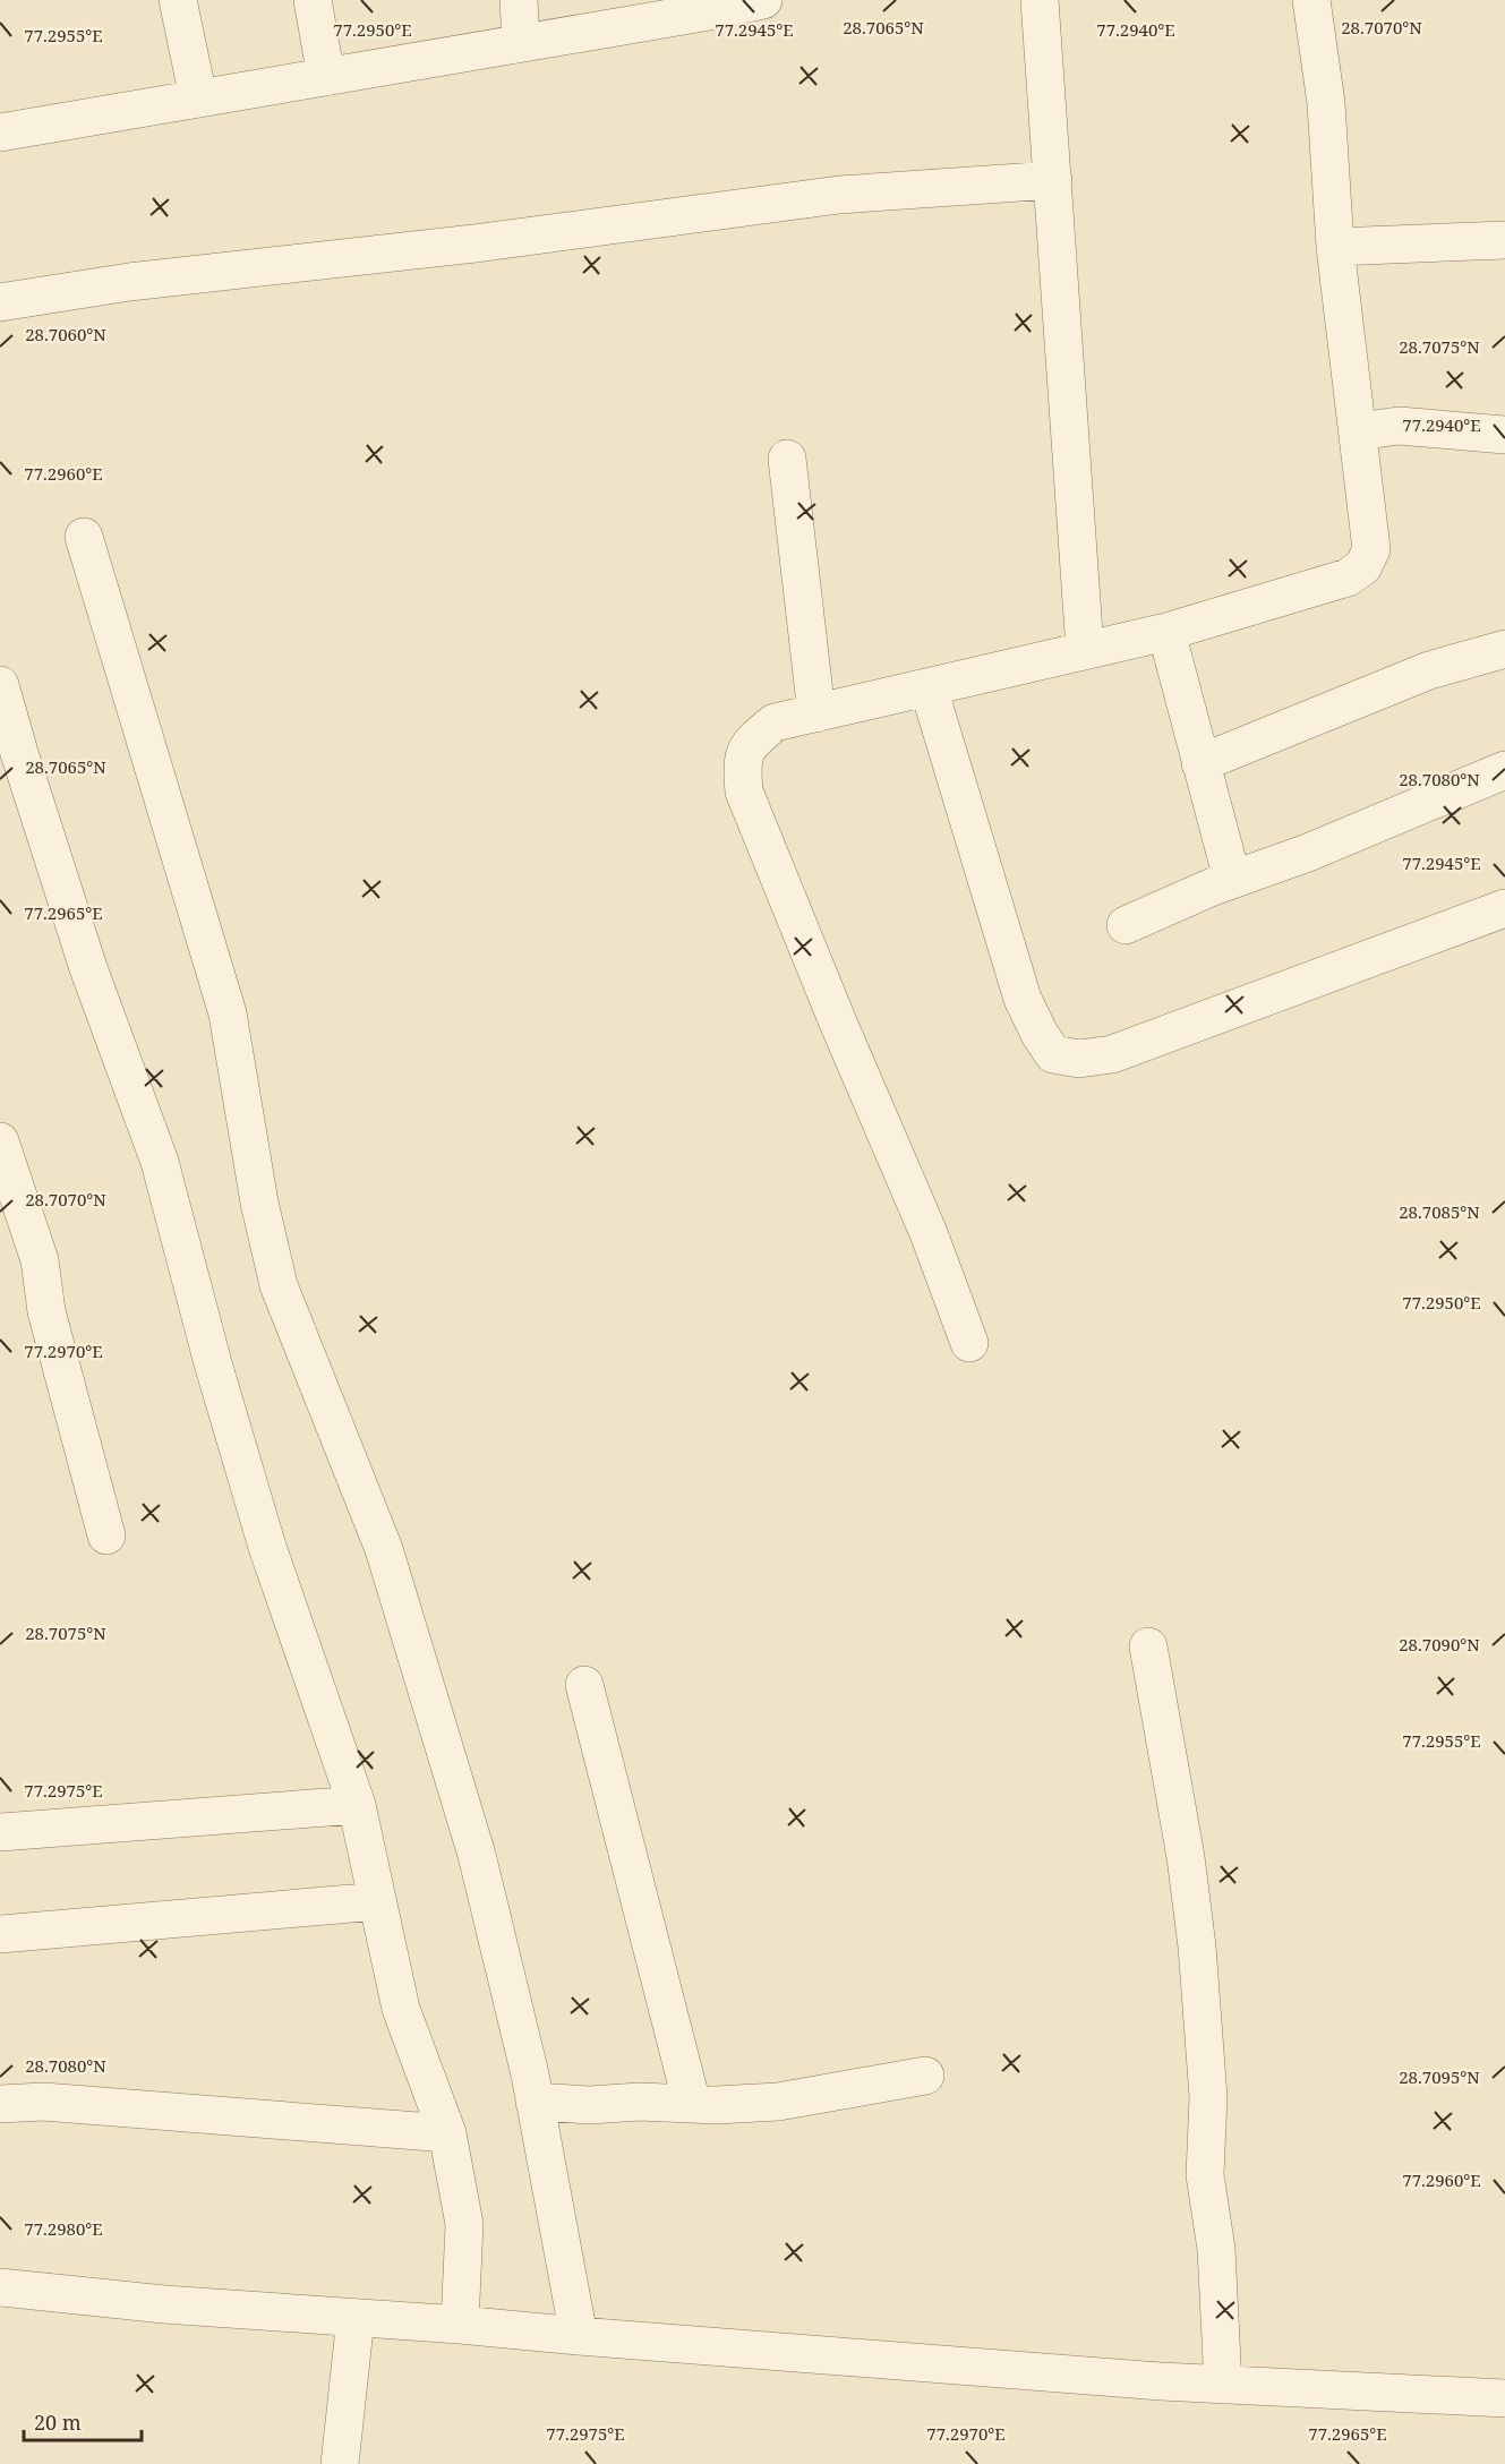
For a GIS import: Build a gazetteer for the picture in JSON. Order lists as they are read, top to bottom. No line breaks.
{"scale_bar":"20 m","coordinates":["28.7065°N","28.7070°N","77.2950°E","77.2940°E","77.2945°E","77.2955°E","28.7060°N","28.7075°N","77.2960°E","28.7080°N","77.2965°E","28.7085°N","77.2970°E","28.7090°N","77.2975°E","28.7095°N","77.2980°E"]}
